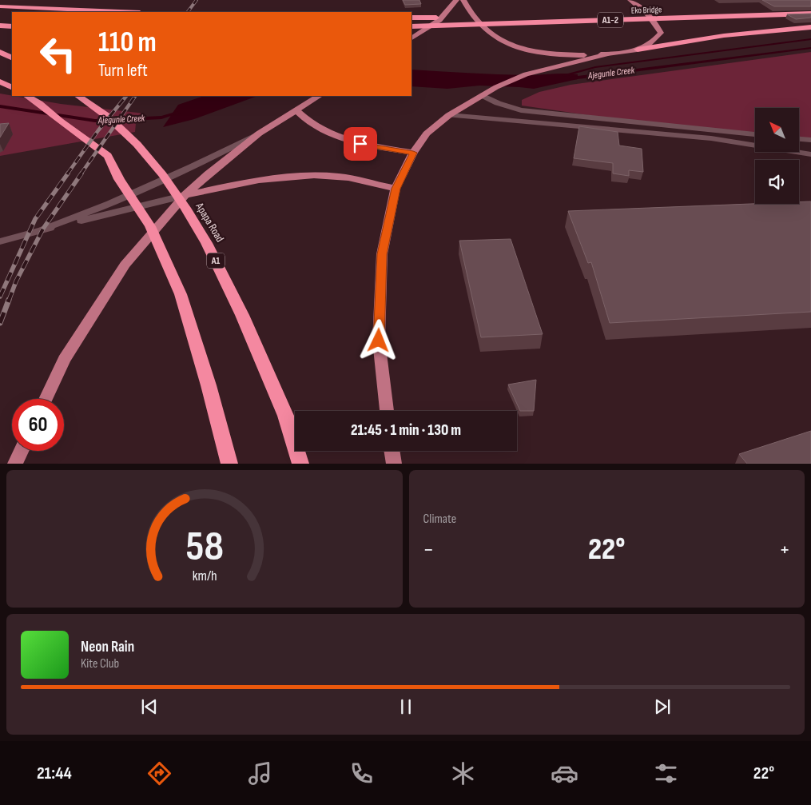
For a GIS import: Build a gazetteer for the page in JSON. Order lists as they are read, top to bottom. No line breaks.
{"streets":{"highway":["Eko Bridge","A1-2","Apapa Road","A1"]},"water":["Ajegunle Creek"],"north":"top left","page":{"turn":["110 m","Turn left"],"limit":"60","trip":"21:45 · 1 min · 130 m","tile":"Climate","heat":["−","22°","+"],"song":["Neon Rain","Kite Club"],"tabs":["21:44","22°"],"gauge":["58","km/h"]}}
